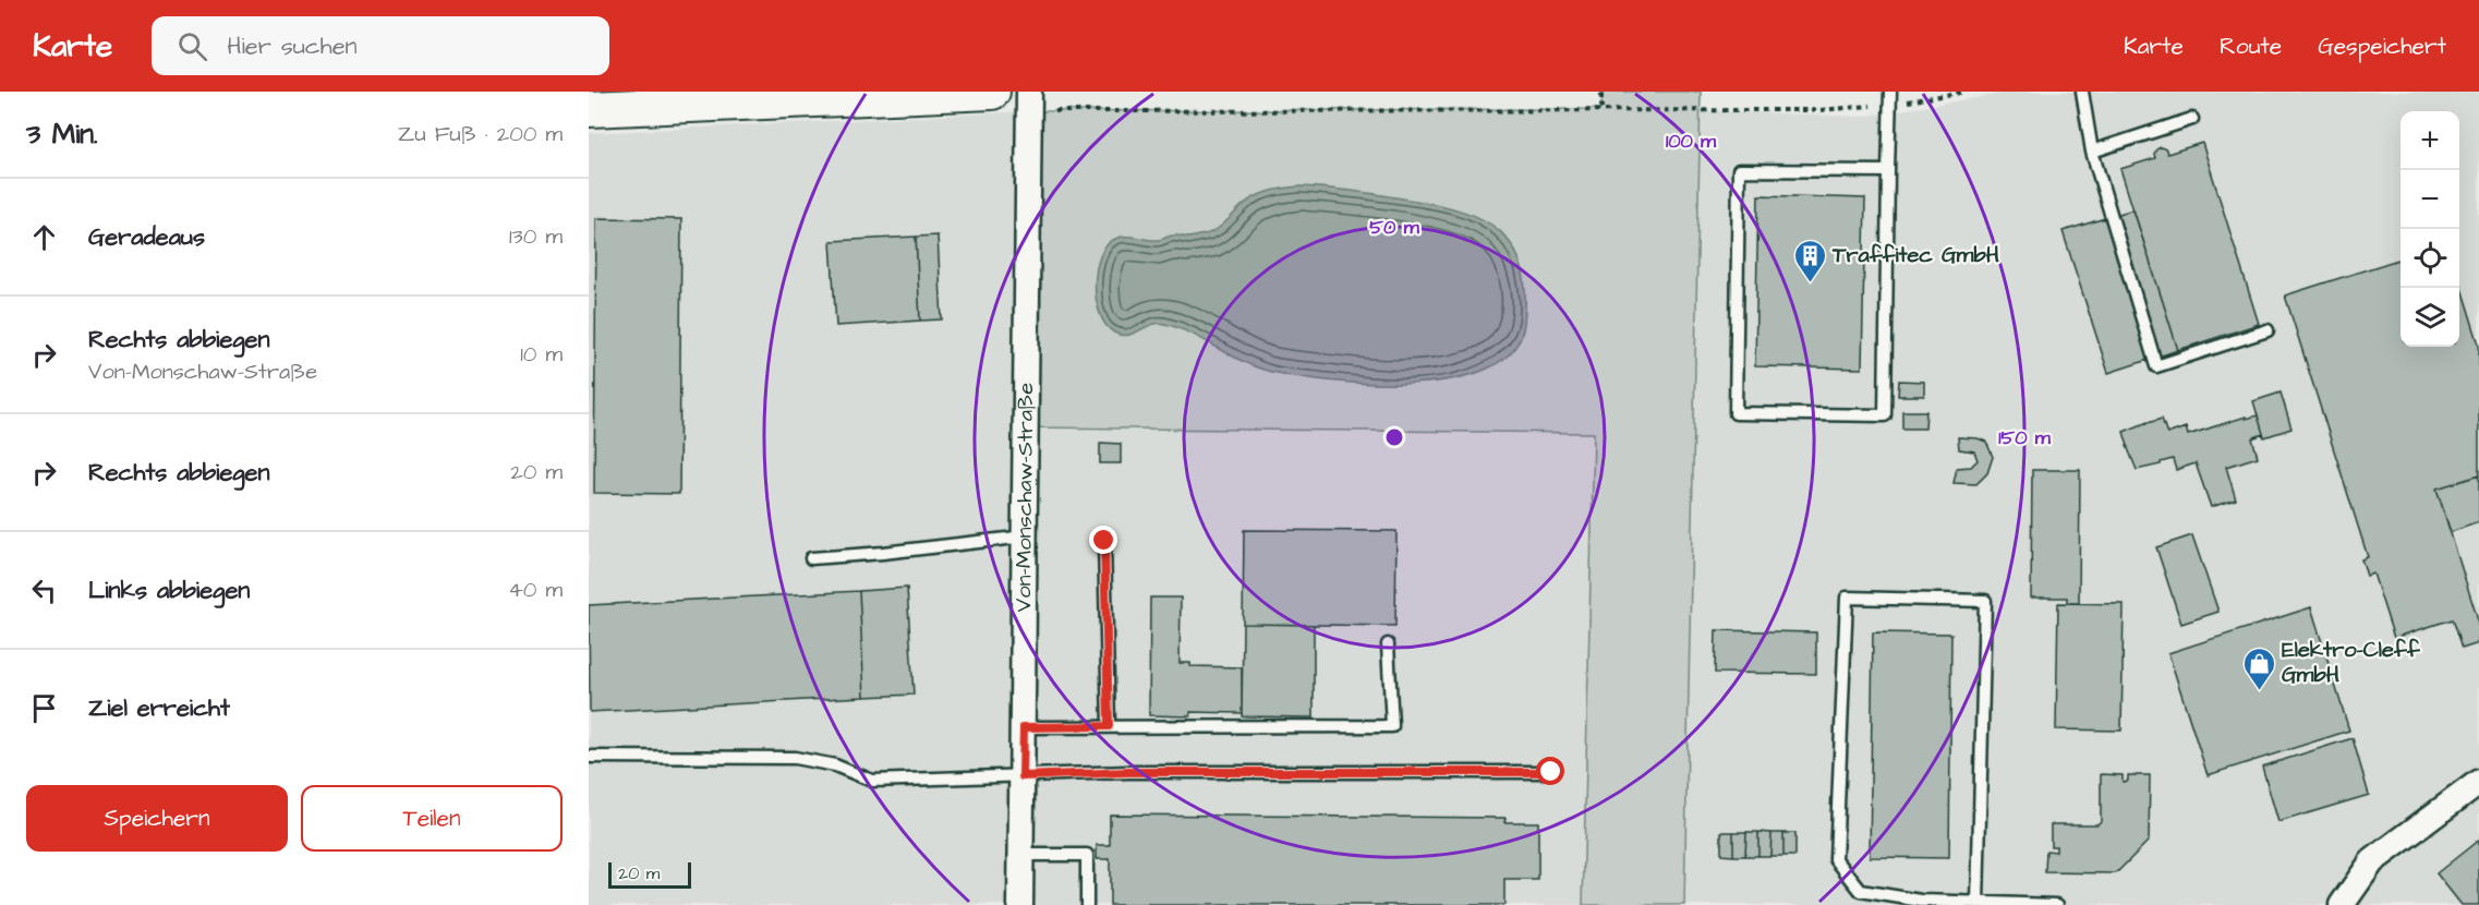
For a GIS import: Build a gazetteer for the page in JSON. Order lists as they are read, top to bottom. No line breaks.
{"streets":{"street":["Von-Monschaw-Straße"]},"places":{"building":["Traffitec GmbH"],"shop":["Elektro-Cleff GmbH"]},"scale_bar":"20 m","page":{"header":"Karte","search":"Hier suchen","nav":["Karte","Route","Gespeichert"],"heading":["3 Min.","Zu Fuß · 200 m"],"map_buttons":["+","−"],"list":[["Geradeaus","130 m"],["Rechts abbiegen","Von-Monschaw-Straße","10 m"],["Rechts abbiegen","20 m"],["Links abbiegen","40 m"],"Ziel erreicht"],"buttons":["Speichern","Teilen"],"scale":"20 m"},"rings":["100 m","50 m","150 m"]}
